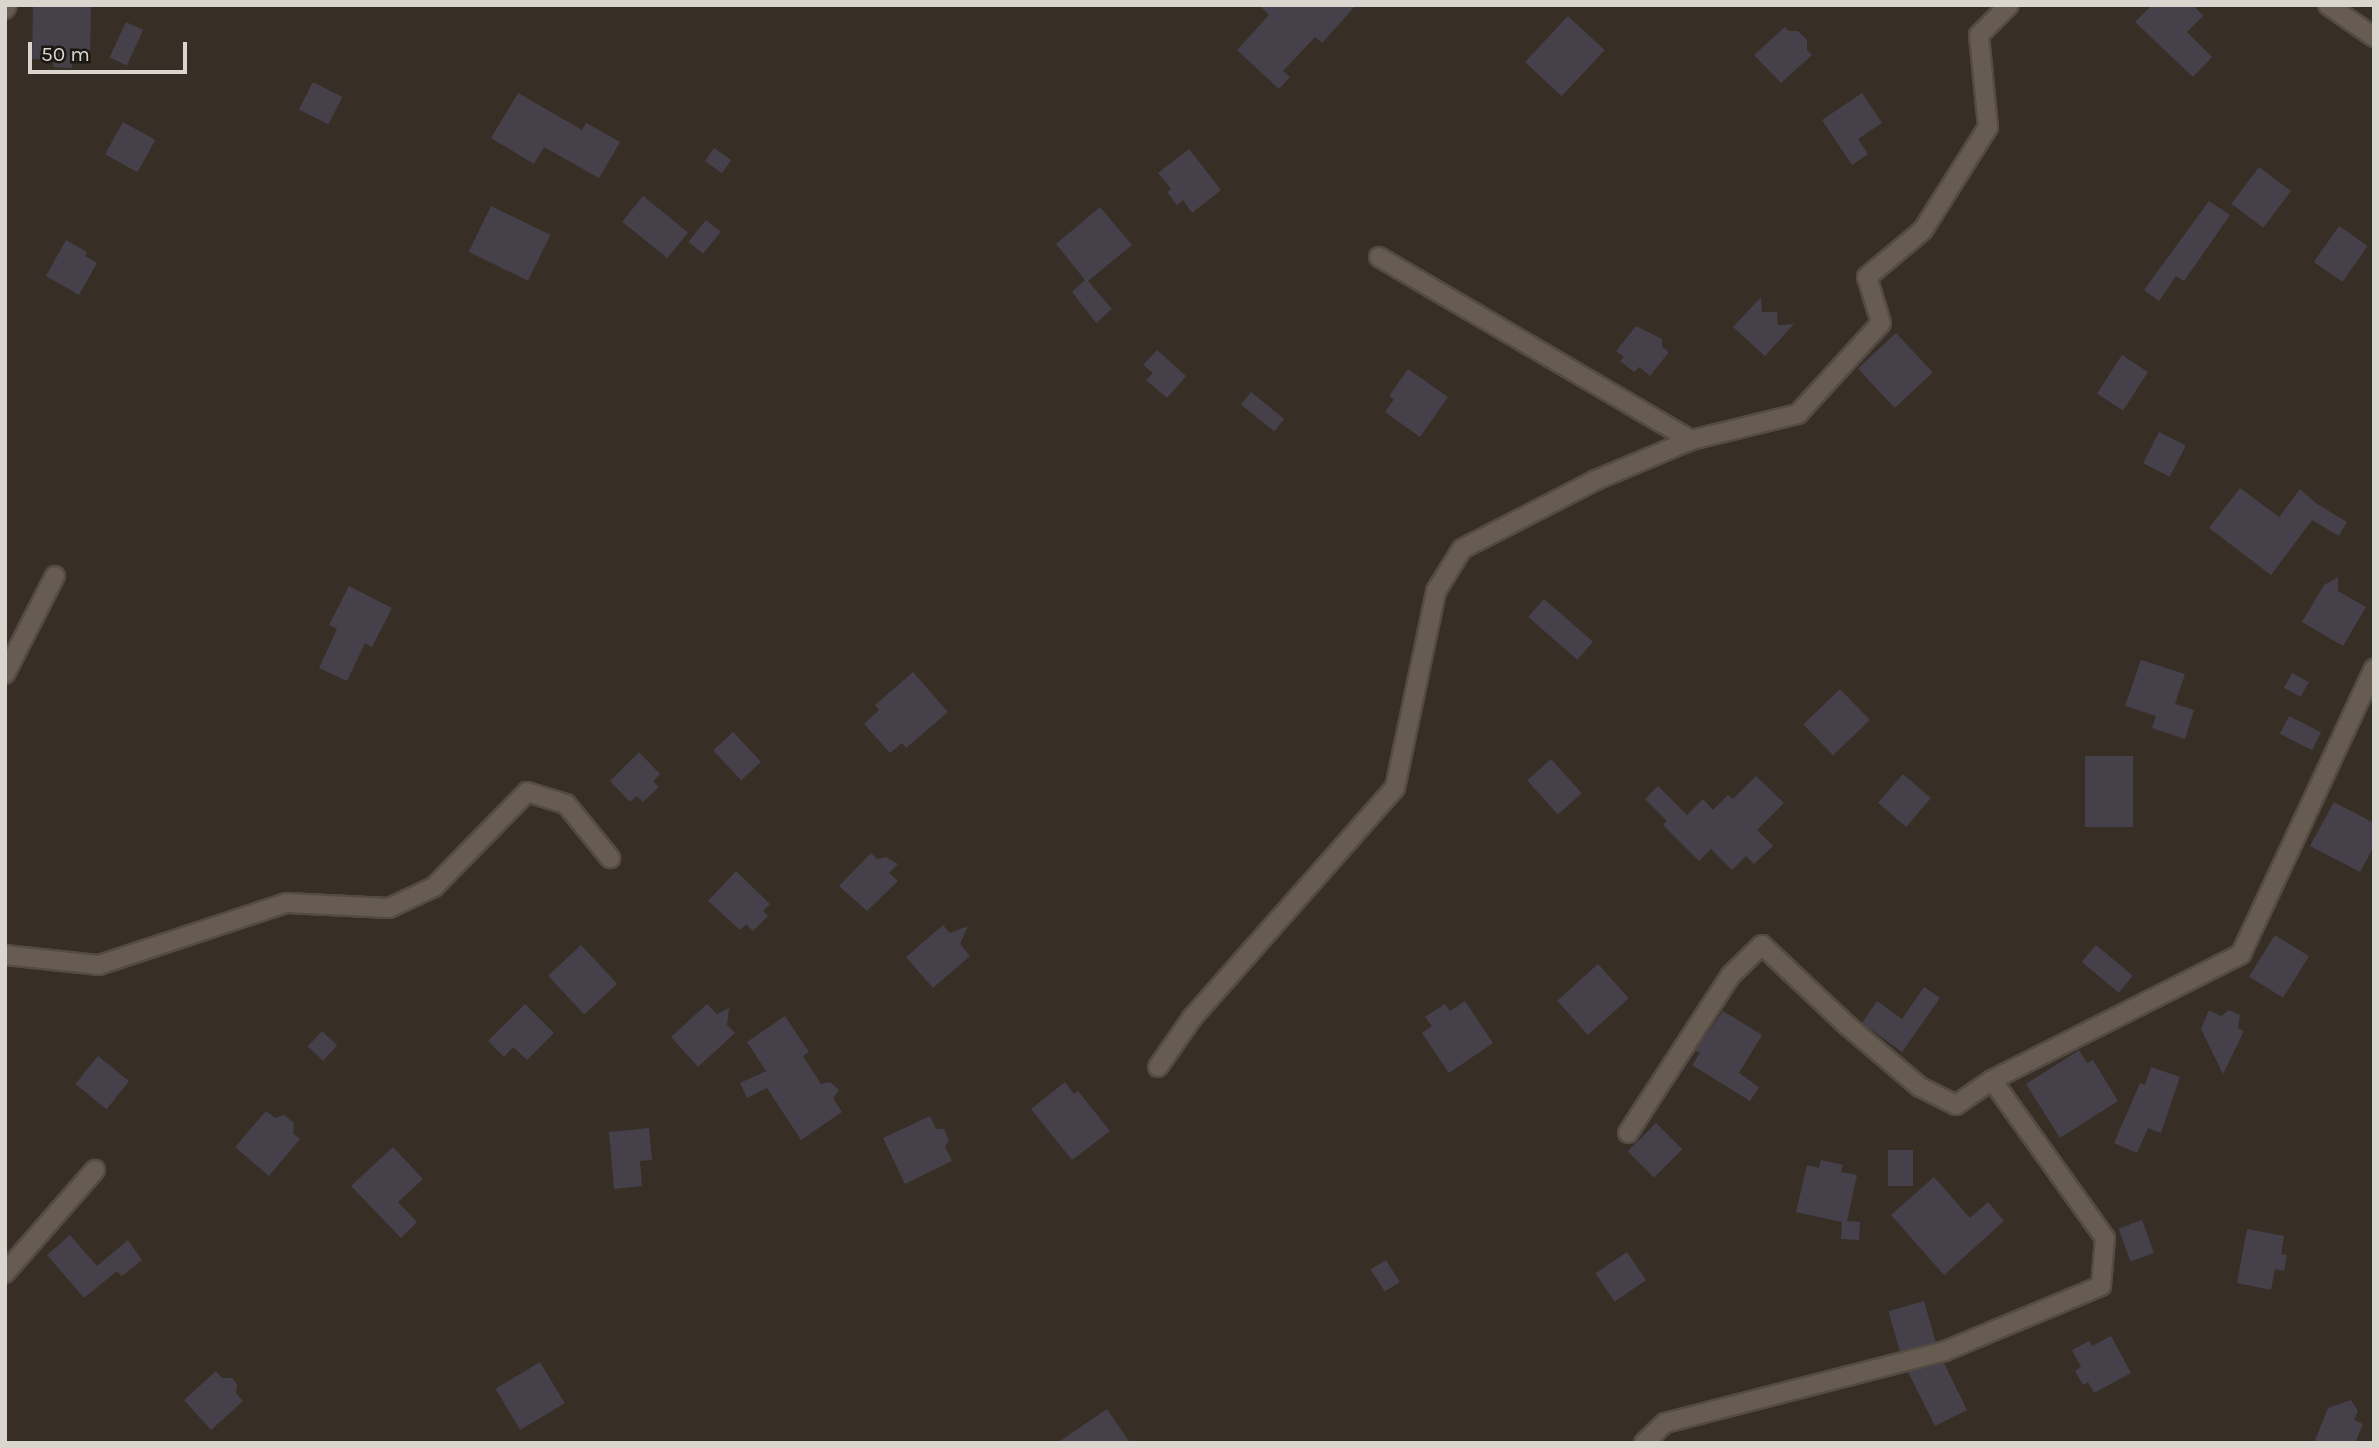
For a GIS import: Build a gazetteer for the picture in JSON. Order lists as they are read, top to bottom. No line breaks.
{"scale_bar":"50 m"}
